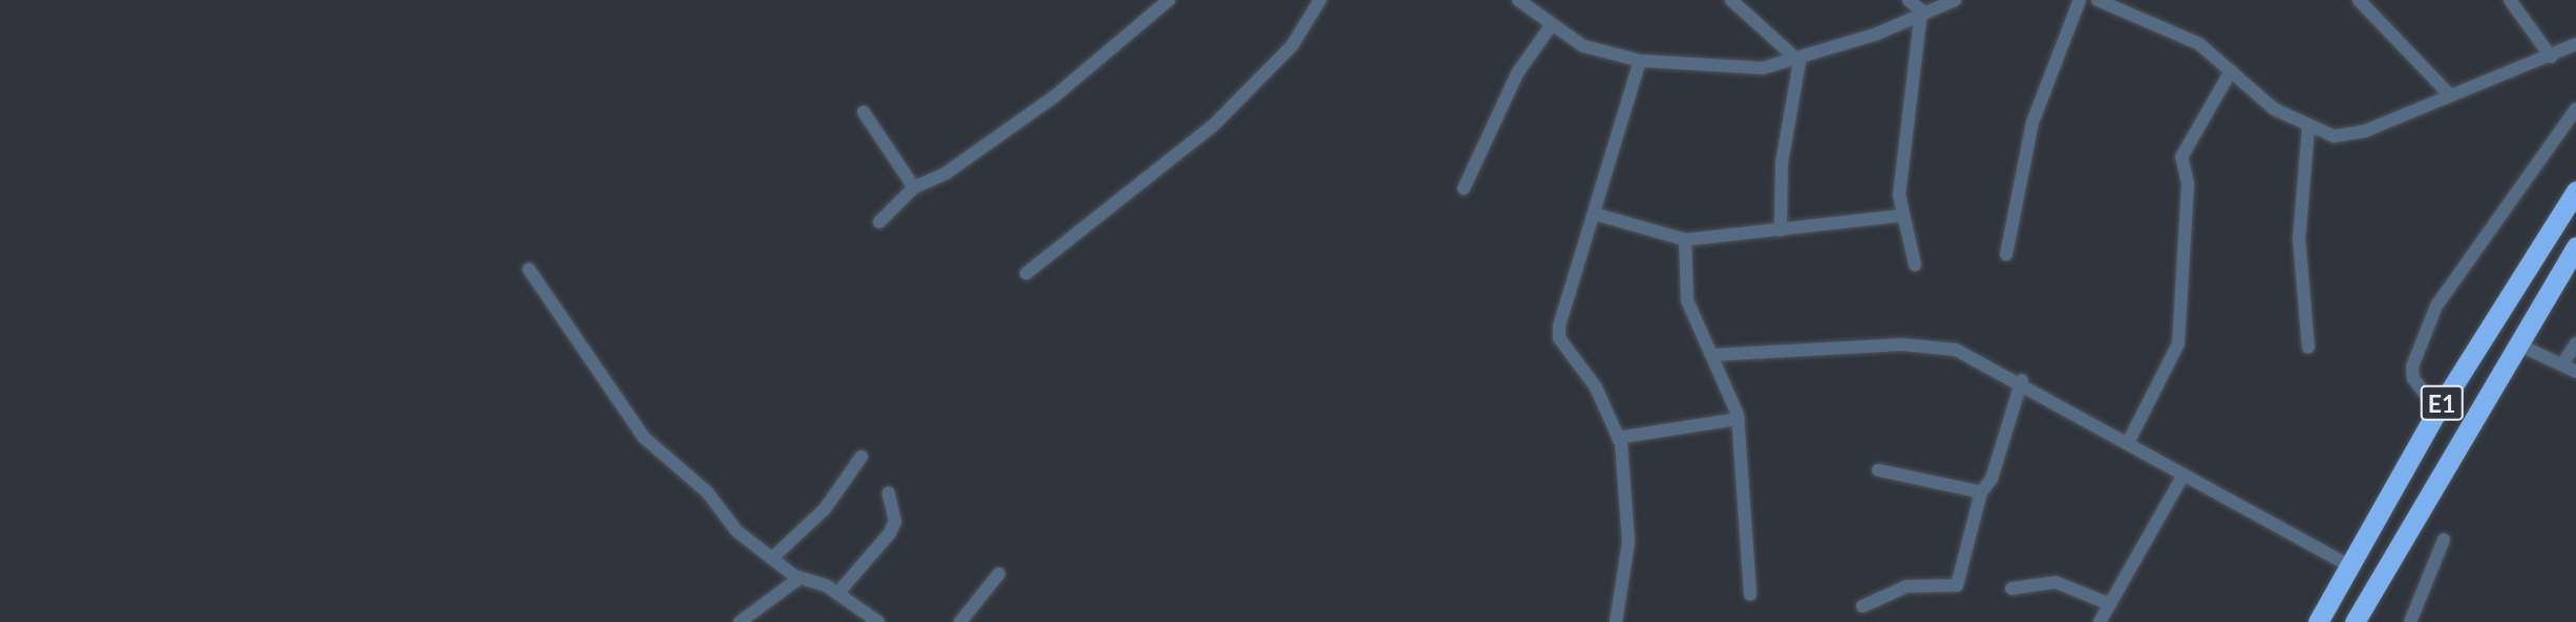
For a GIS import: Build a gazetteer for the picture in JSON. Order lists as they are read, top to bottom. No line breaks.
{"streets":{"highway":["E1"]}}
